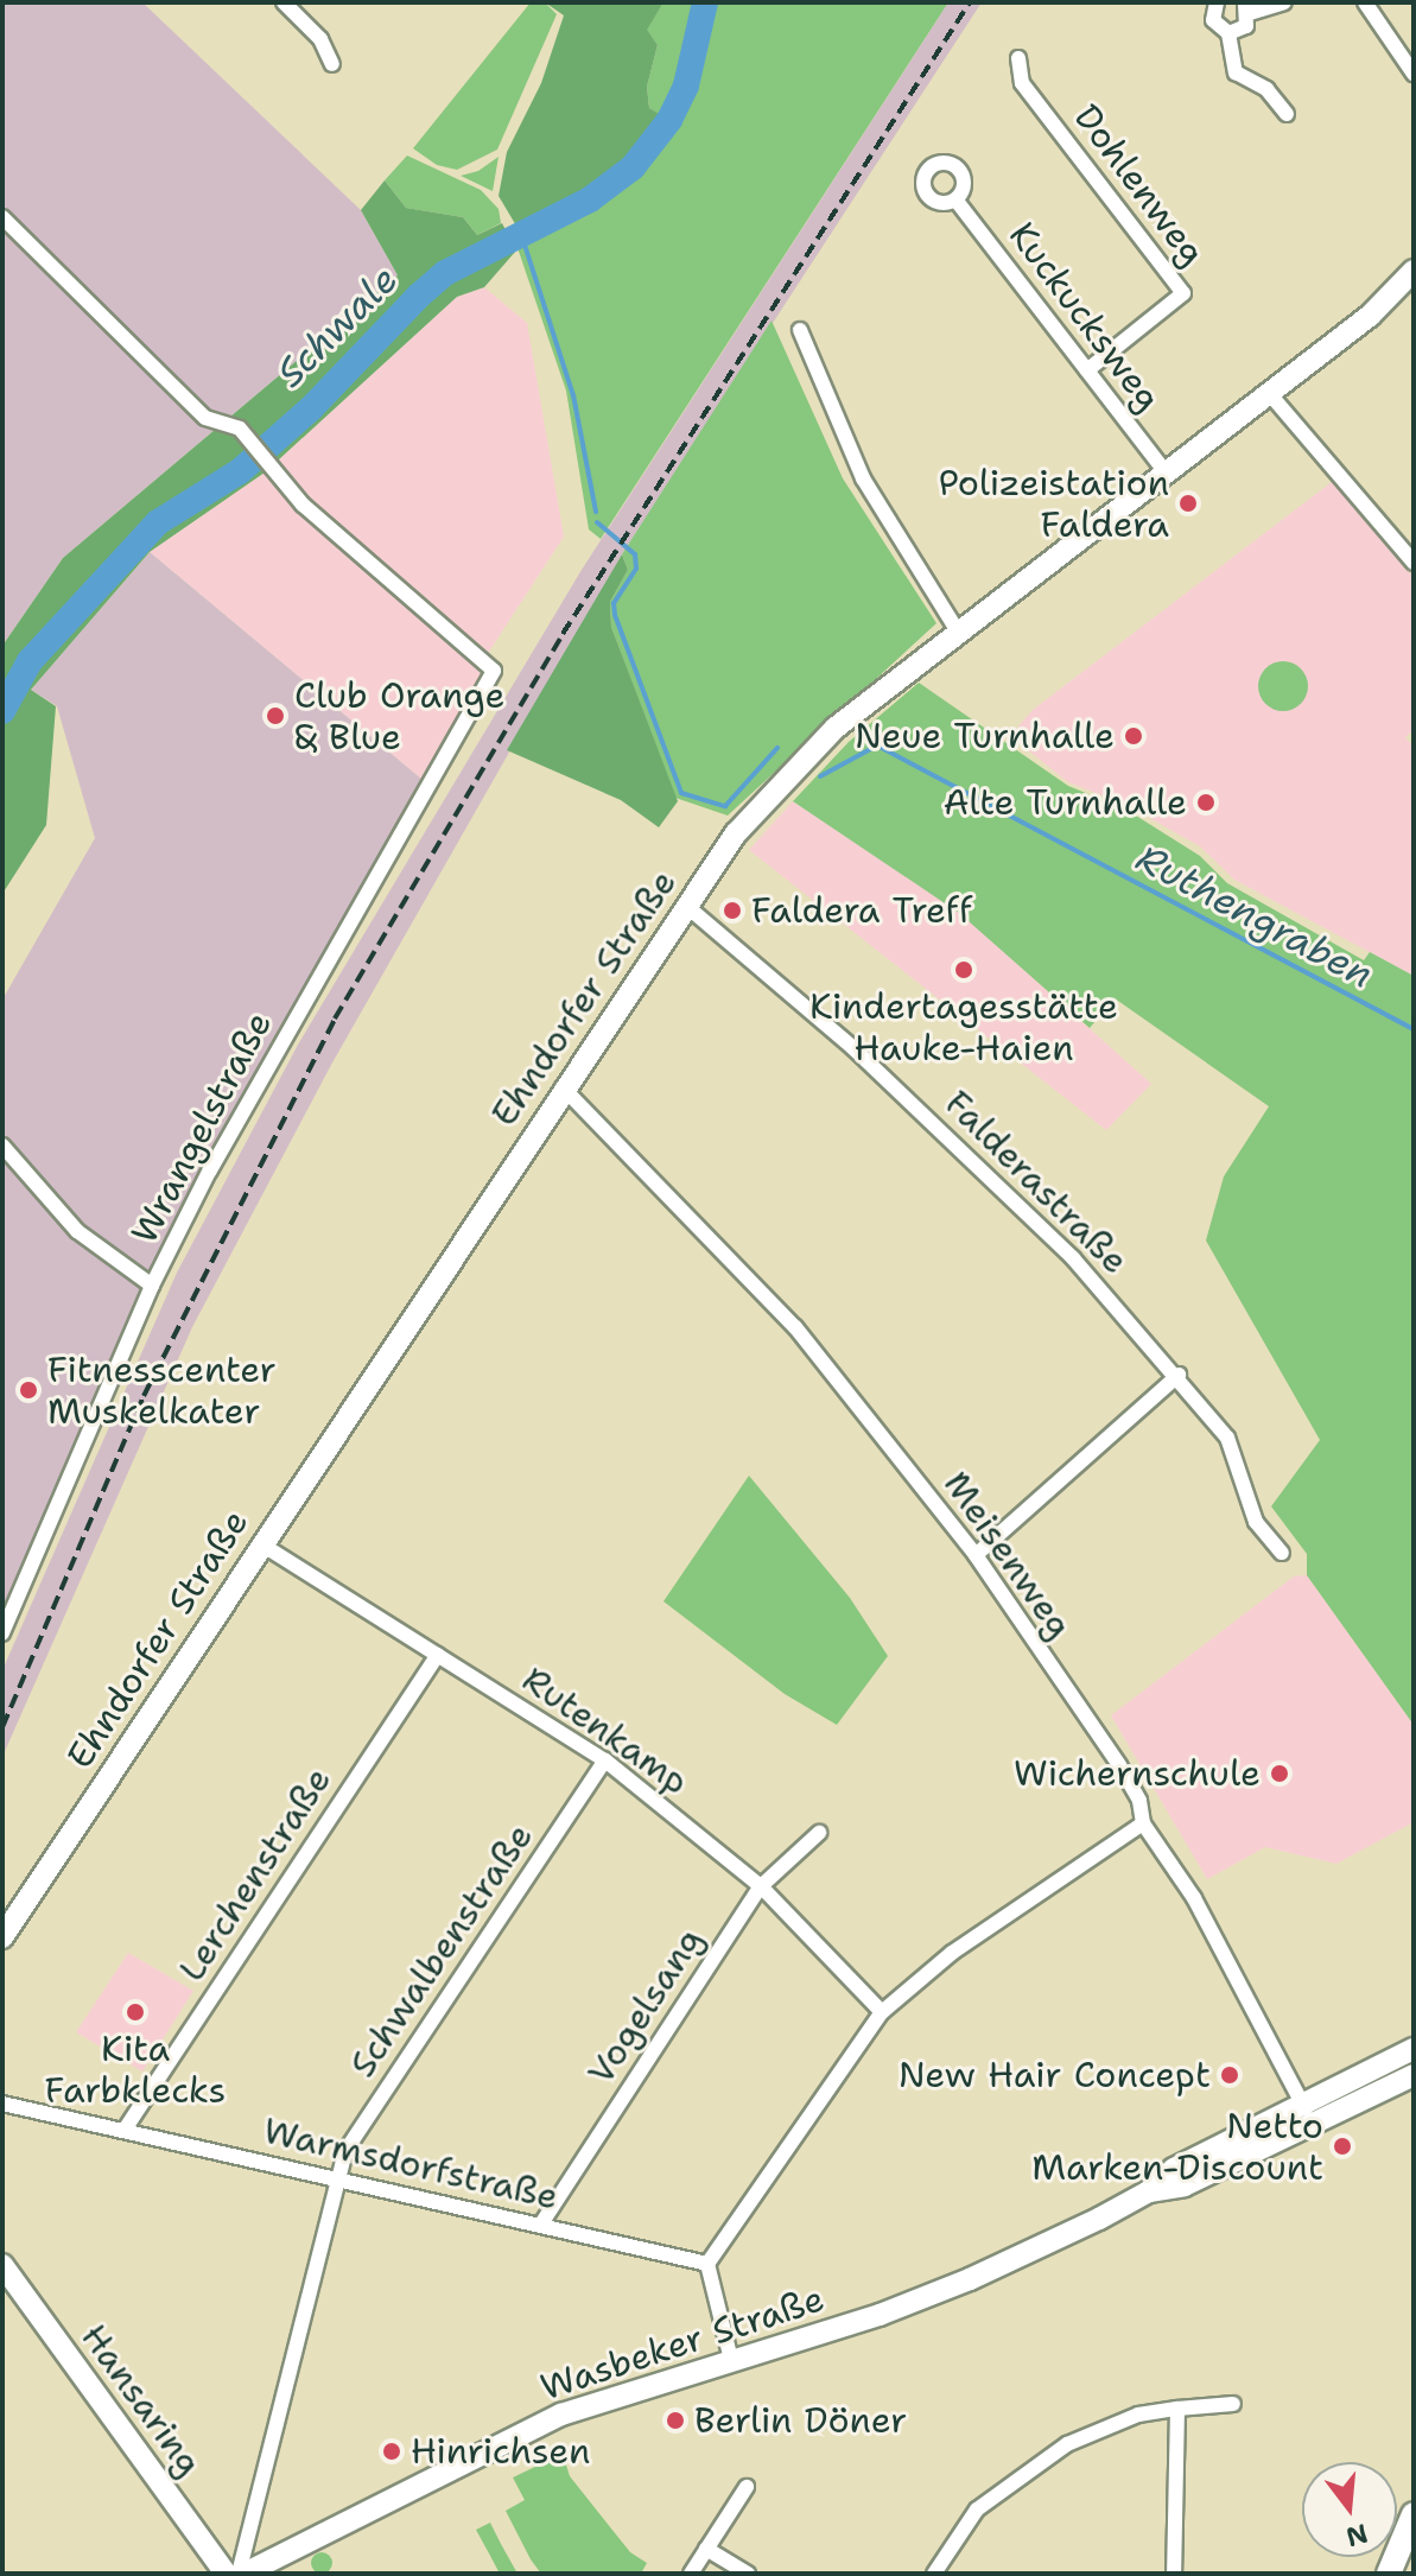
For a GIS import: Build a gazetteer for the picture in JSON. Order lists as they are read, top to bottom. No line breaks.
{"streets":{"street":["Dohlenweg","Kuckucksweg","Ehndorfer Straße","Wrangelstraße","Falderastraße","Meisenweg","Rutenkamp","Lerchenstraße","Schwalbenstraße","Vogelsang","Warmsdorfstraße","Wasbeker Straße","Hansaring"]},"crossings":[["Dohlenweg","Kuckucksweg"],["Kuckucksweg","Ehndorfer Straße"],["Ehndorfer Straße","Falderastraße"],["Ehndorfer Straße","Meisenweg"],["Ehndorfer Straße","Rutenkamp"],["Meisenweg","Wasbeker Straße"],["Rutenkamp","Lerchenstraße"],["Rutenkamp","Schwalbenstraße"],["Rutenkamp","Vogelsang"],["Lerchenstraße","Warmsdorfstraße"],["Schwalbenstraße","Warmsdorfstraße"],["Schwalbenstraße","Wasbeker Straße"],["Vogelsang","Warmsdorfstraße"]],"water":["Schwale","Ruthengraben"],"places":["Polizeistation Faldera","Club Orange & Blue","Neue Turnhalle","Alte Turnhalle","Faldera Treff","Kindertagesstätte Hauke-Haien","Fitnesscenter Muskelkater","Wichernschule","Kita Farbklecks","New Hair Concept","Netto Marken-Discount","Berlin Döner","Hinrichsen"],"north":"bottom"}
